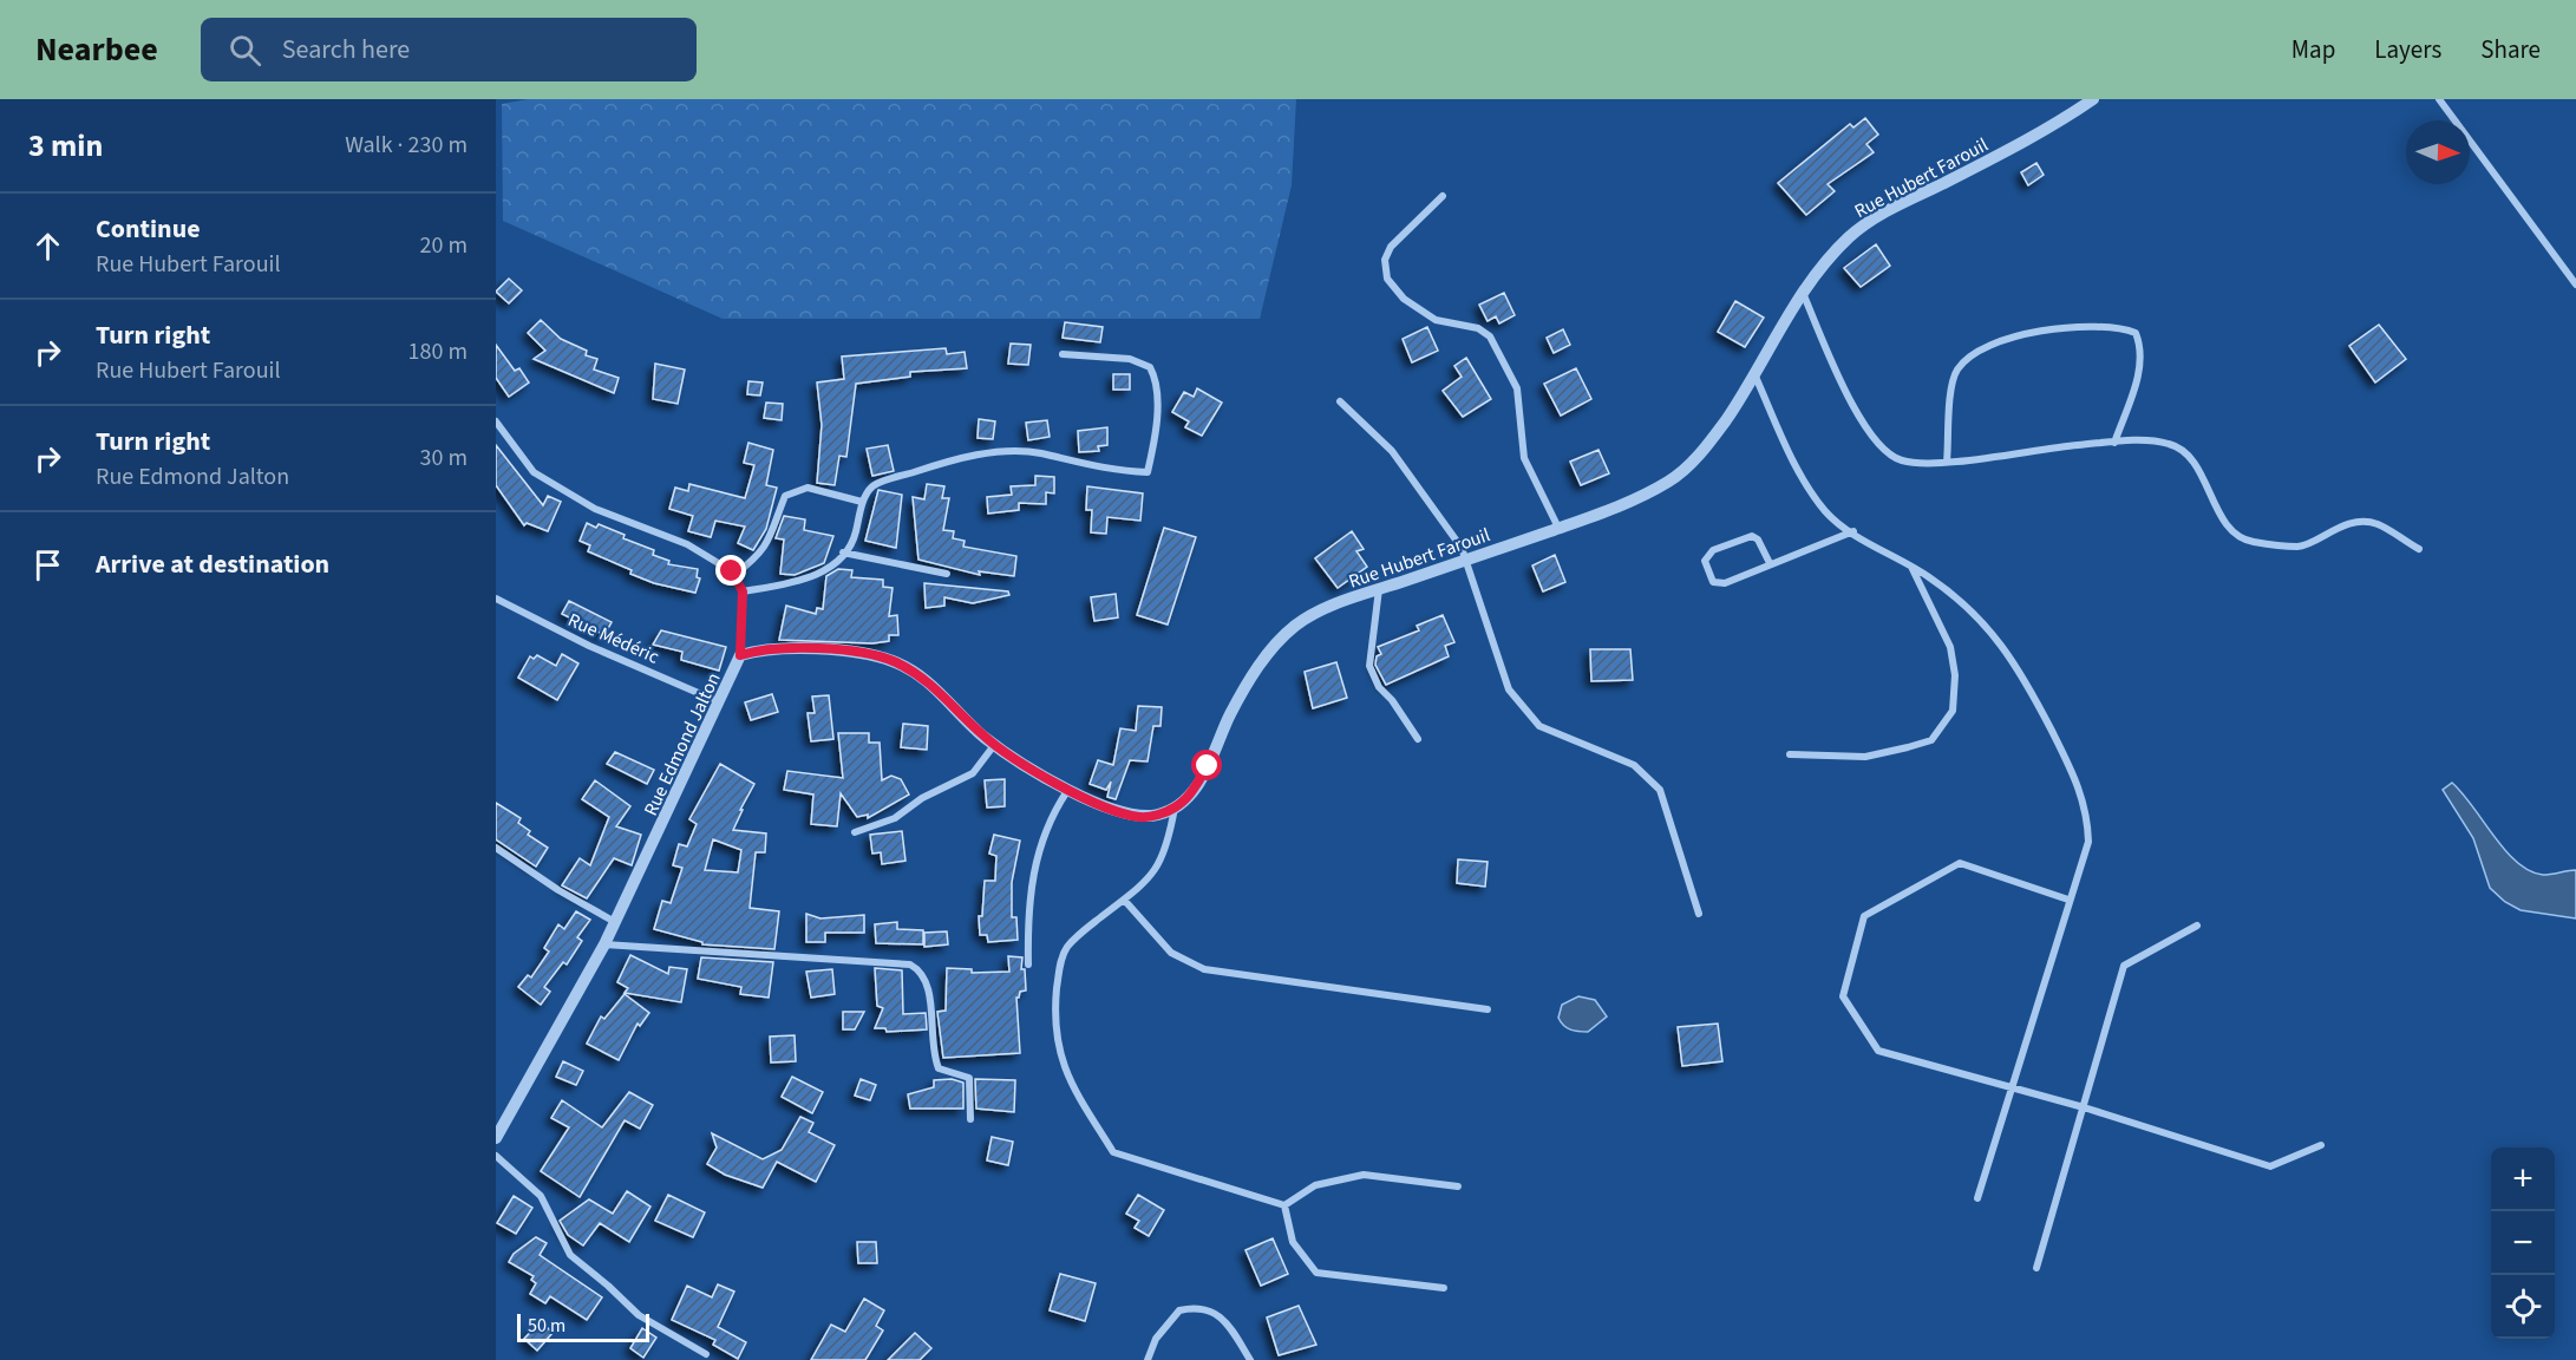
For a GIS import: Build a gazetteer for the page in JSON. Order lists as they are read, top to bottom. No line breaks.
{"streets":{"street":["Rue Hubert Farouil","Rue Médéric","Rue Edmond Jalton"]},"crossings":[["Rue Médéric","Rue Edmond Jalton"]],"scale_bar":"50 m","north":"right","page":{"header":"Nearbee","search":"Search here","nav":["Map","Layers","Share"],"heading":["3 min","Walk · 230 m"],"list":[["Continue","Rue Hubert Farouil","20 m"],["Turn right","Rue Hubert Farouil","180 m"],["Turn right","Rue Edmond Jalton","30 m"],"Arrive at destination"],"map_buttons":["+","−"],"scale":"50 m"}}
